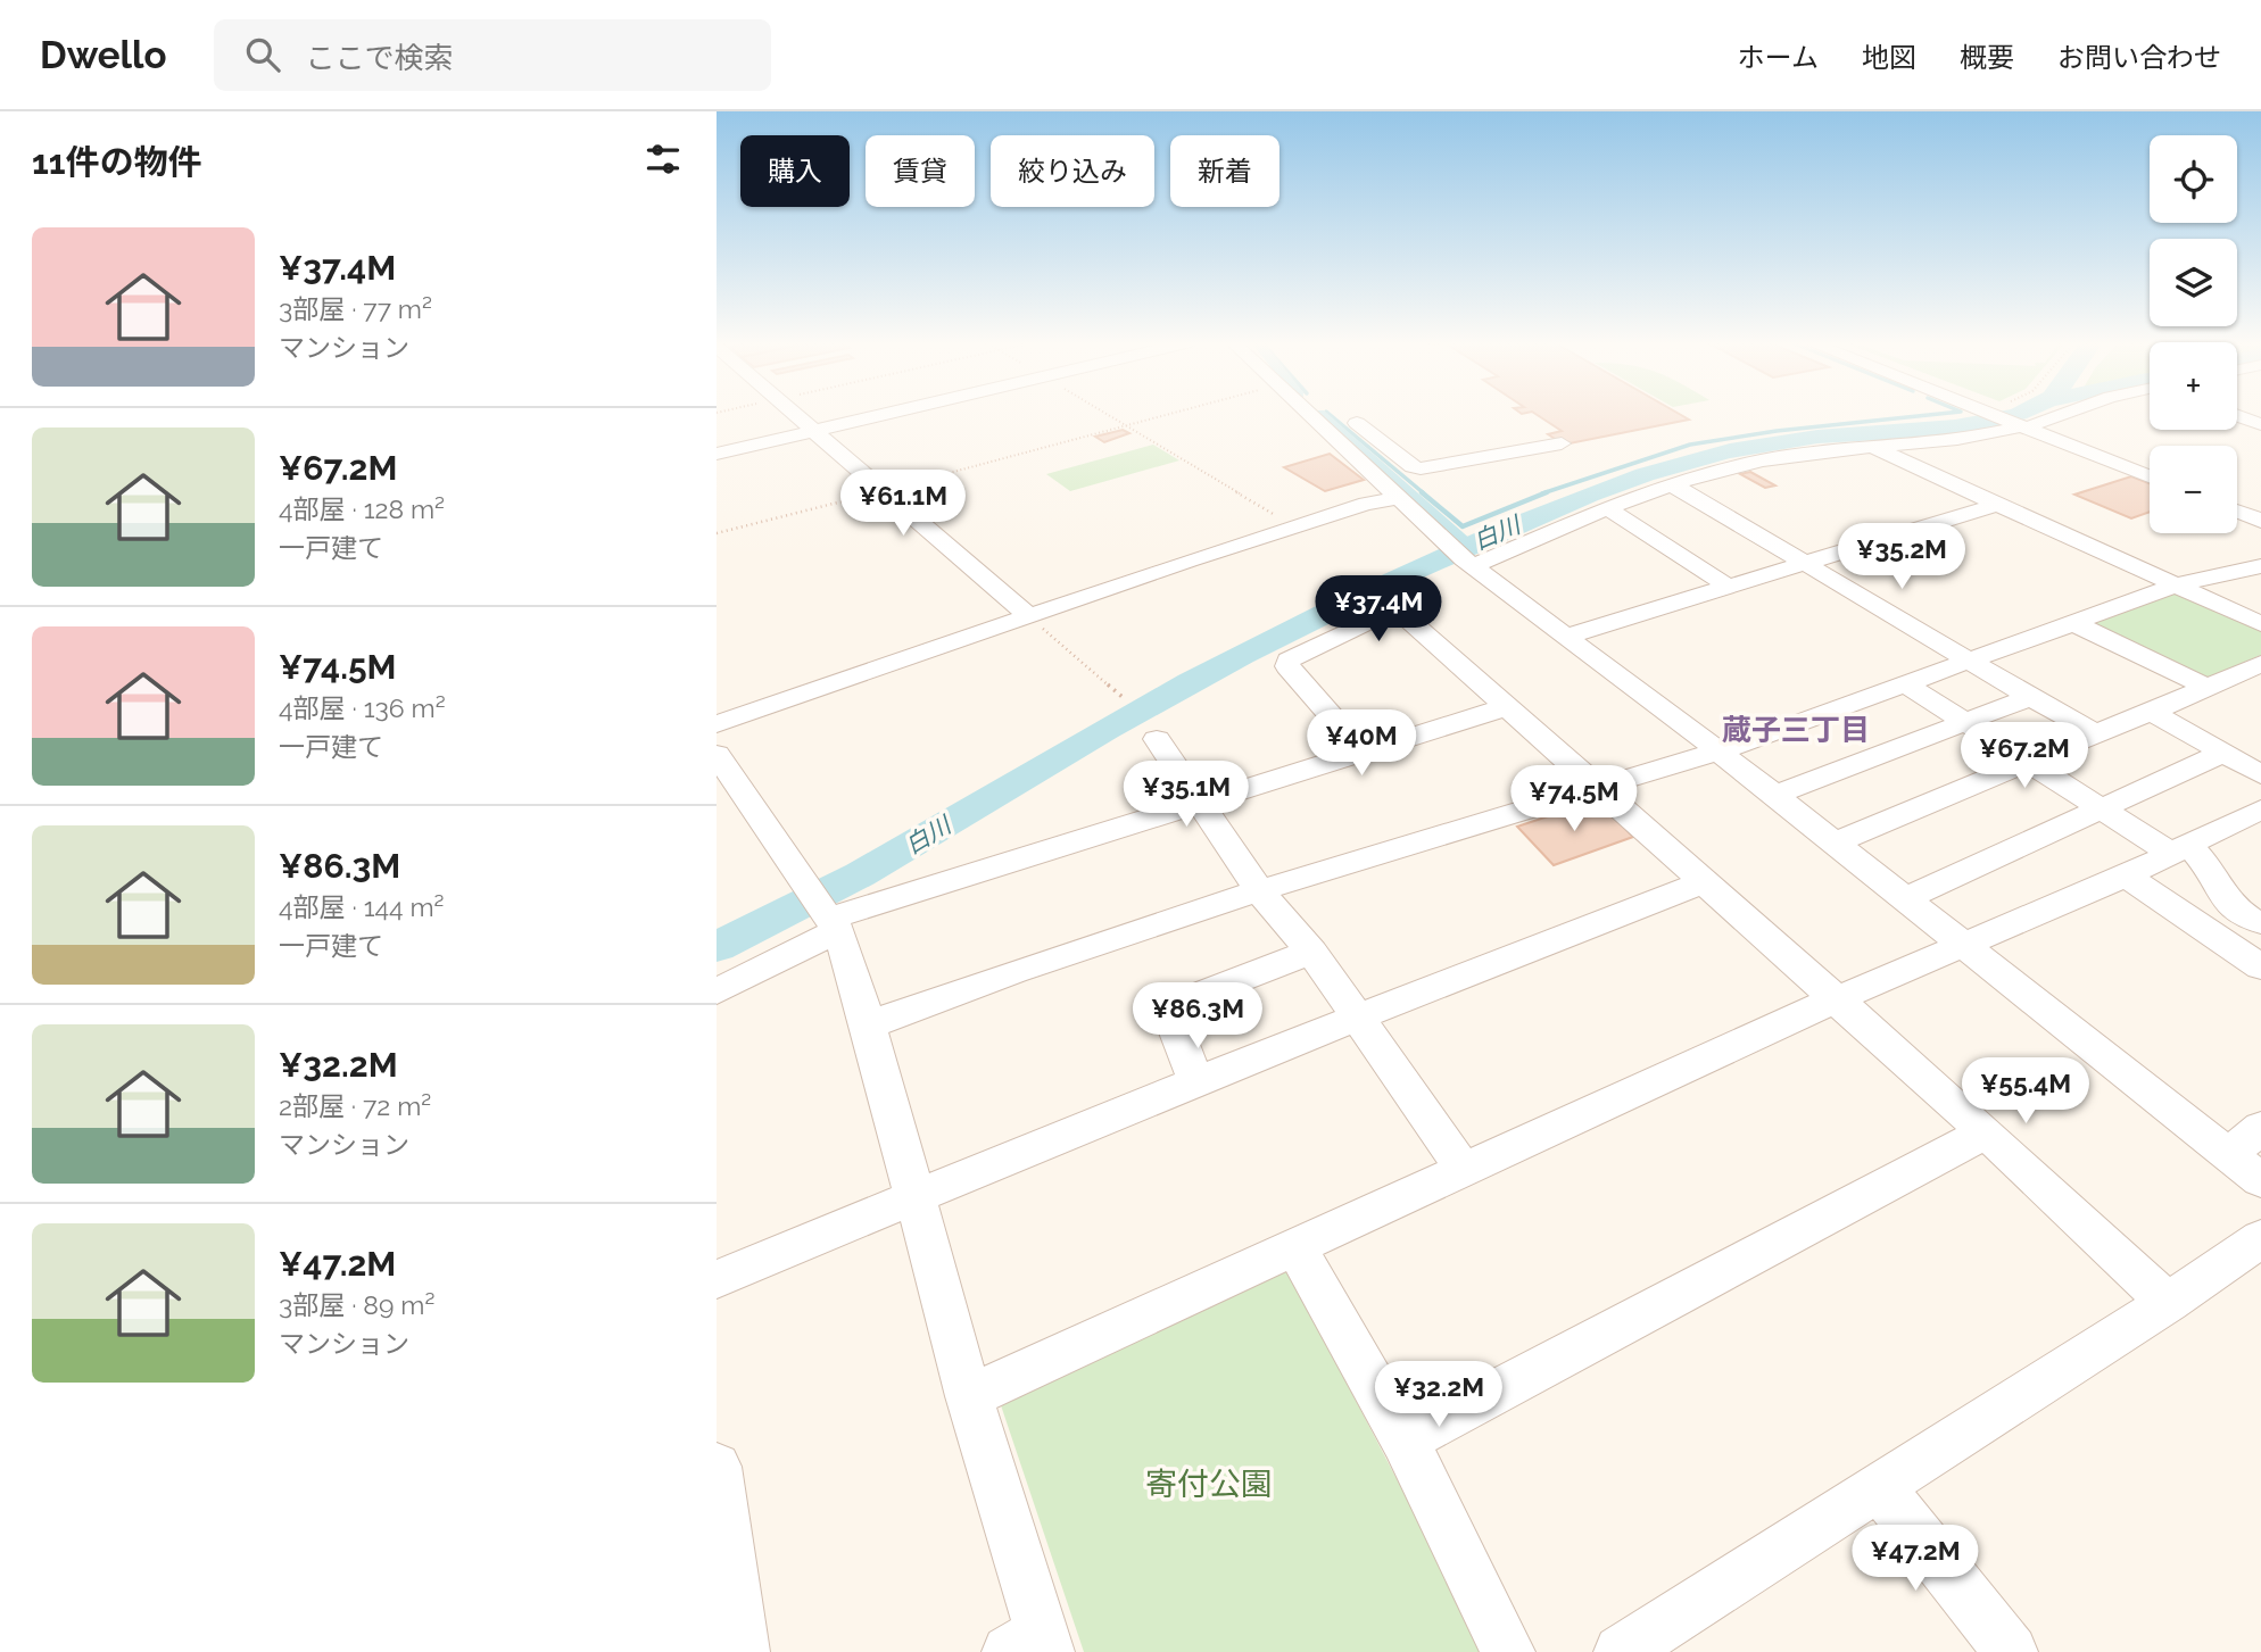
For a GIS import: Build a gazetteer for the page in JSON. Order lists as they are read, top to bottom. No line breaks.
{"districts":["蔵子三丁目"],"water":["白川"],"parks":["寄付公園"],"page":{"header":"Dwello","search":"ここで検索","nav":["ホーム","地図","概要","お問い合わせ"],"heading":"11件の物件","map_buttons":["+","−"],"chip":["購入","賃貸","絞り込み","新着"],"list":[{"name":"¥37.4M","note":"3部屋 · 77 m² · マンション"},{"name":"¥67.2M","note":"4部屋 · 128 m² · 一戸建て"},{"name":"¥74.5M","note":"4部屋 · 136 m² · 一戸建て"},{"name":"¥86.3M","note":"4部屋 · 144 m² · 一戸建て"},{"name":"¥32.2M","note":"2部屋 · 72 m² · マンション"},{"name":"¥47.2M","note":"3部屋 · 89 m² · マンション"}],"price":["¥61.1M","¥35.2M","¥37.4M","¥40M","¥67.2M","¥35.1M","¥74.5M","¥86.3M","¥55.4M","¥32.2M","¥47.2M"]}}
